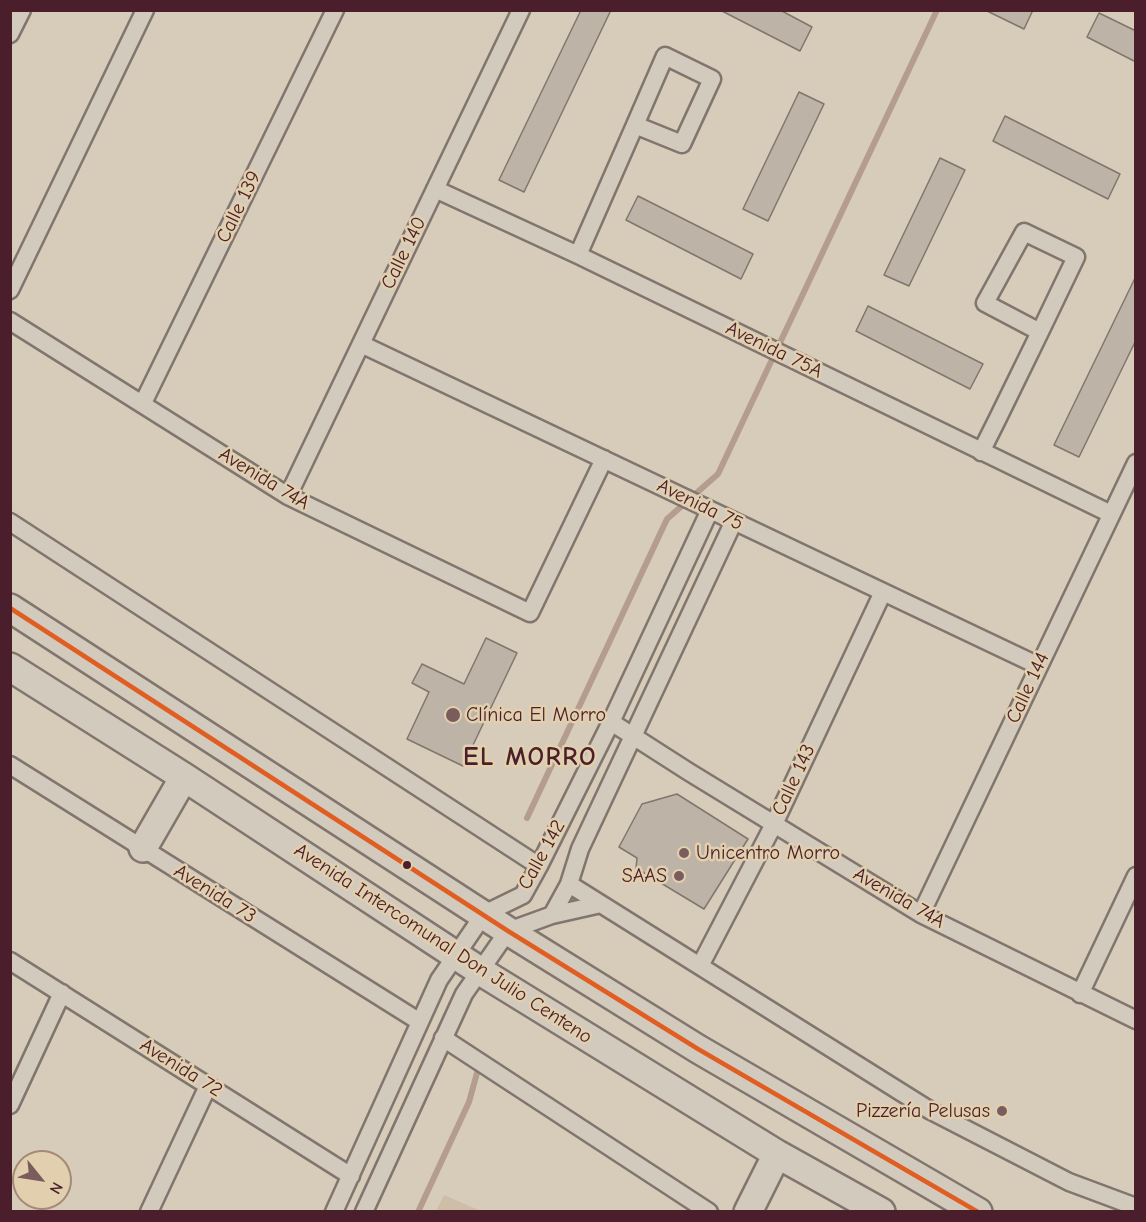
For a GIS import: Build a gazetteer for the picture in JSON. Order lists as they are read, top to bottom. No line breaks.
{"streets":{"main road":["Avenida Intercomunal Don Julio Centeno"],"street":["Calle 139","Calle 140","Avenida 75A","Avenida 74A","Avenida 75","Calle 144","Calle 143","Calle 142","Avenida 73","Avenida 72"]},"crossings":[["Calle 139","Avenida 74A"],["Calle 140","Avenida 75A"],["Calle 140","Avenida 74A"],["Calle 140","Avenida 75"],["Avenida 75A","Calle 144"],["Avenida 74A","Avenida 75"],["Avenida 74A","Calle 144"],["Avenida 74A","Calle 143"],["Avenida 74A","Calle 142"],["Avenida 75","Calle 144"],["Avenida 75","Calle 143"],["Avenida 75","Calle 142"],["Calle 142","Avenida 73"],["Calle 142","Avenida Intercomunal Don Julio Centeno"],["Calle 142","Avenida 72"]],"districts":["EL MORRO"],"places":["Clínica El Morro","Unicentro Morro","SAAS","Pizzería Pelusas"],"north":"bottom right"}
